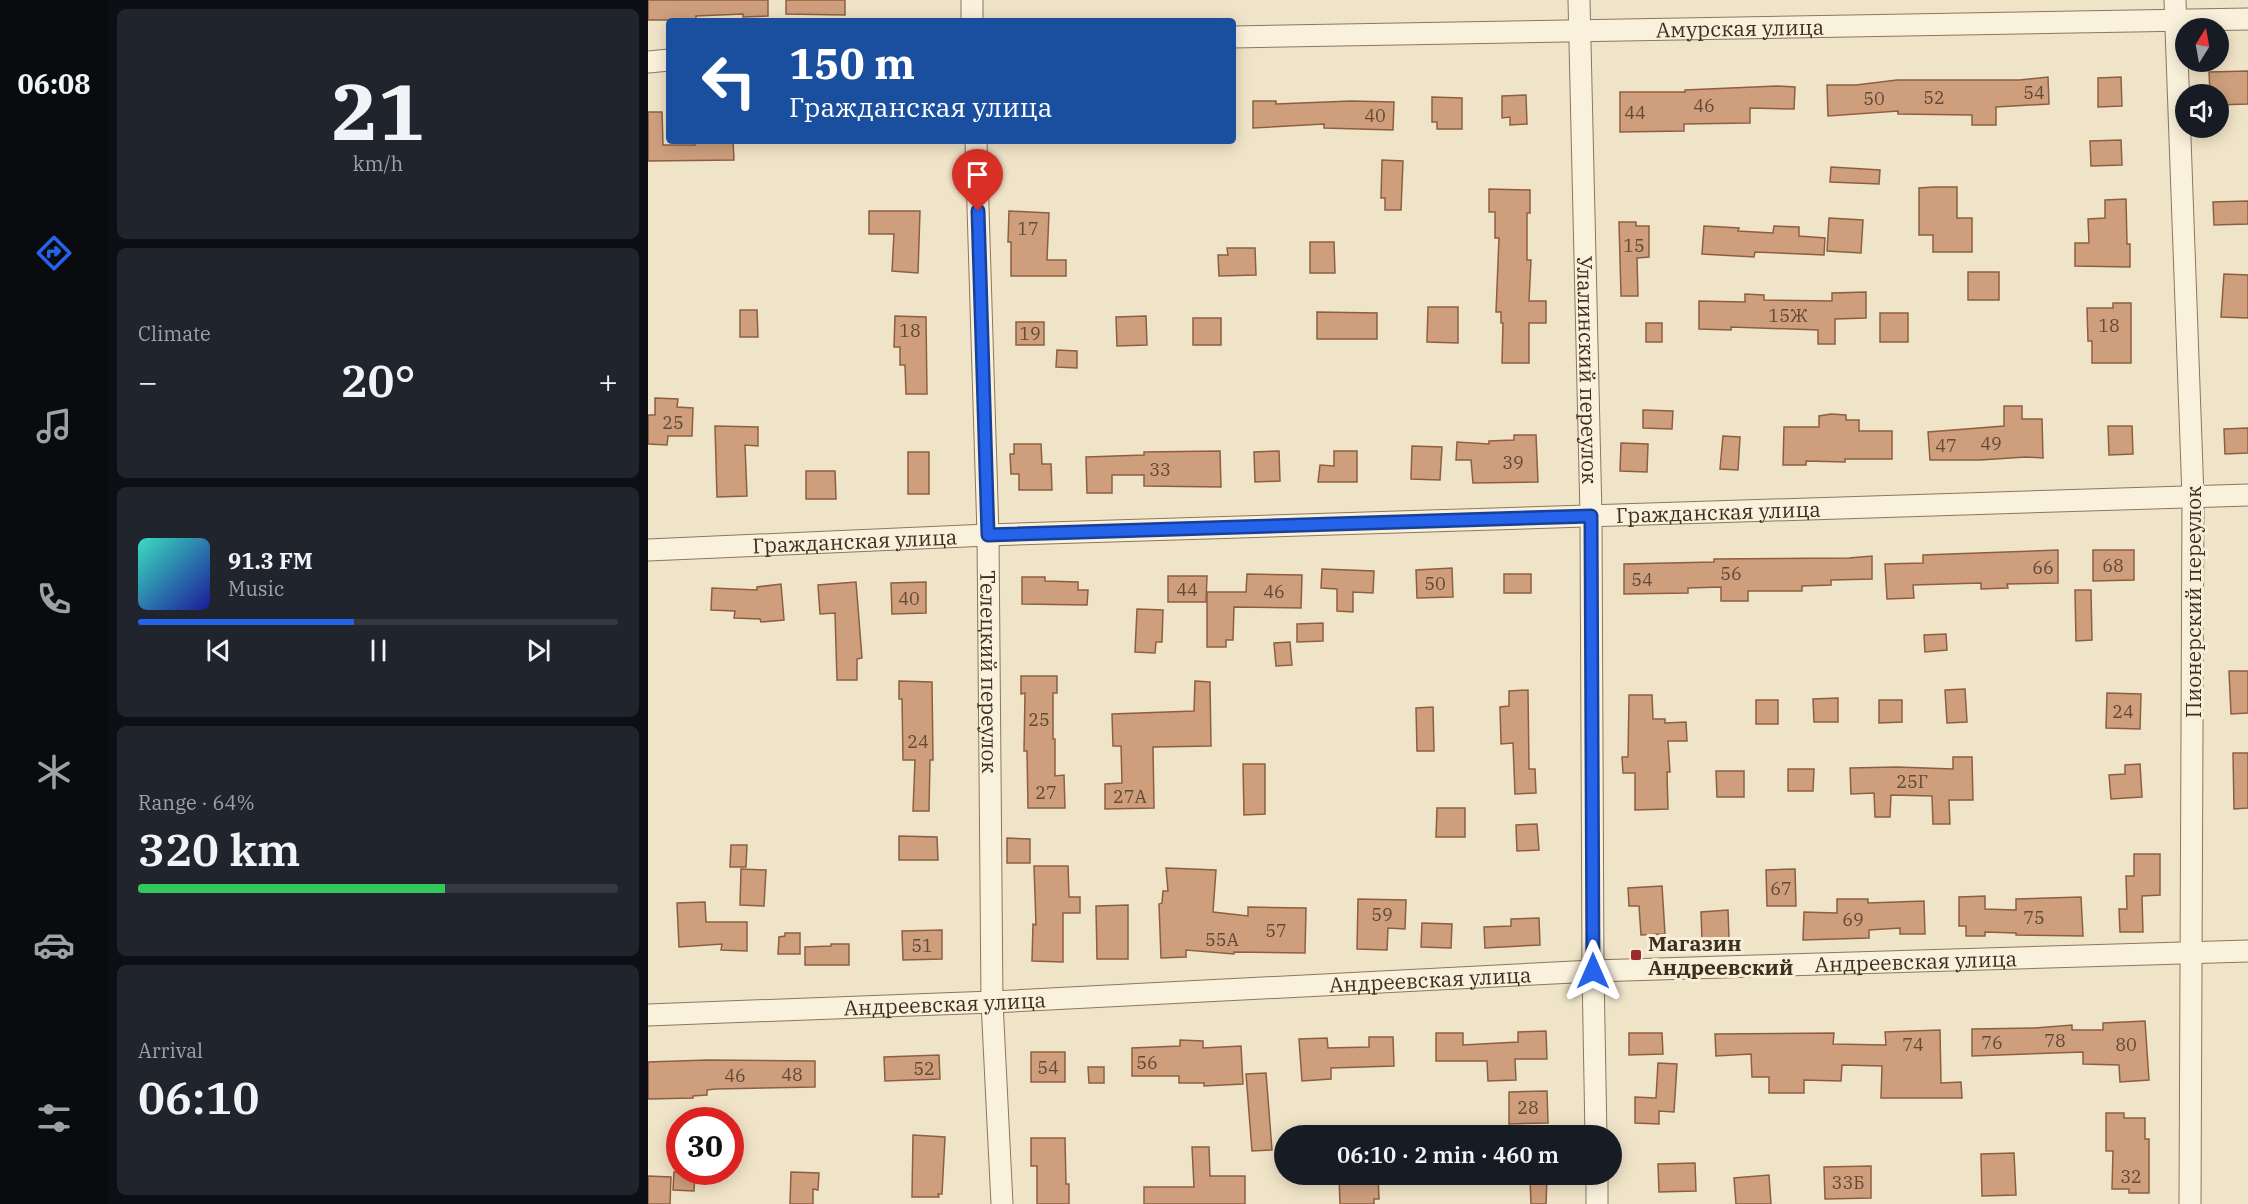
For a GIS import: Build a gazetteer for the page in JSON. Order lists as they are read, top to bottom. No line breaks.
{"streets":{"street":["Амурская улица","Улалинский переулок","Гражданская улица","Пионерский переулок","Телецкий переулок","Андреевская улица"]},"crossings":[["Амурская улица","Улалинский переулок"],["Амурская улица","Пионерский переулок"],["Улалинский переулок","Гражданская улица"],["Улалинский переулок","Андреевская улица"],["Гражданская улица","Пионерский переулок"],["Гражданская улица","Телецкий переулок"],["Пионерский переулок","Андреевская улица"],["Телецкий переулок","Андреевская улица"]],"places":{"transit":["Магазин Андреевский"]},"house_numbers":["54","52","50","46","44","40","17","15","15Ж","18","18","19","25","49","47","39","33","68","66","56","54","50","44","46","40","24","25","24","25Г","27","27А","67","59","75","69","57","55А","51","78","76","74","80","56","54","52","48","46","28","32","33Б"],"north":"top","page":{"tabs":"06:08","tile":[["21","km/h"],"Climate",["Range · 64%","320 km"],["Arrival","06:10"]],"turn":["150 m","Гражданская улица"],"heat":["−","20°","+"],"song":["91.3 FM","Music"],"limit":"30","trip":"06:10 · 2 min · 460 m"}}
